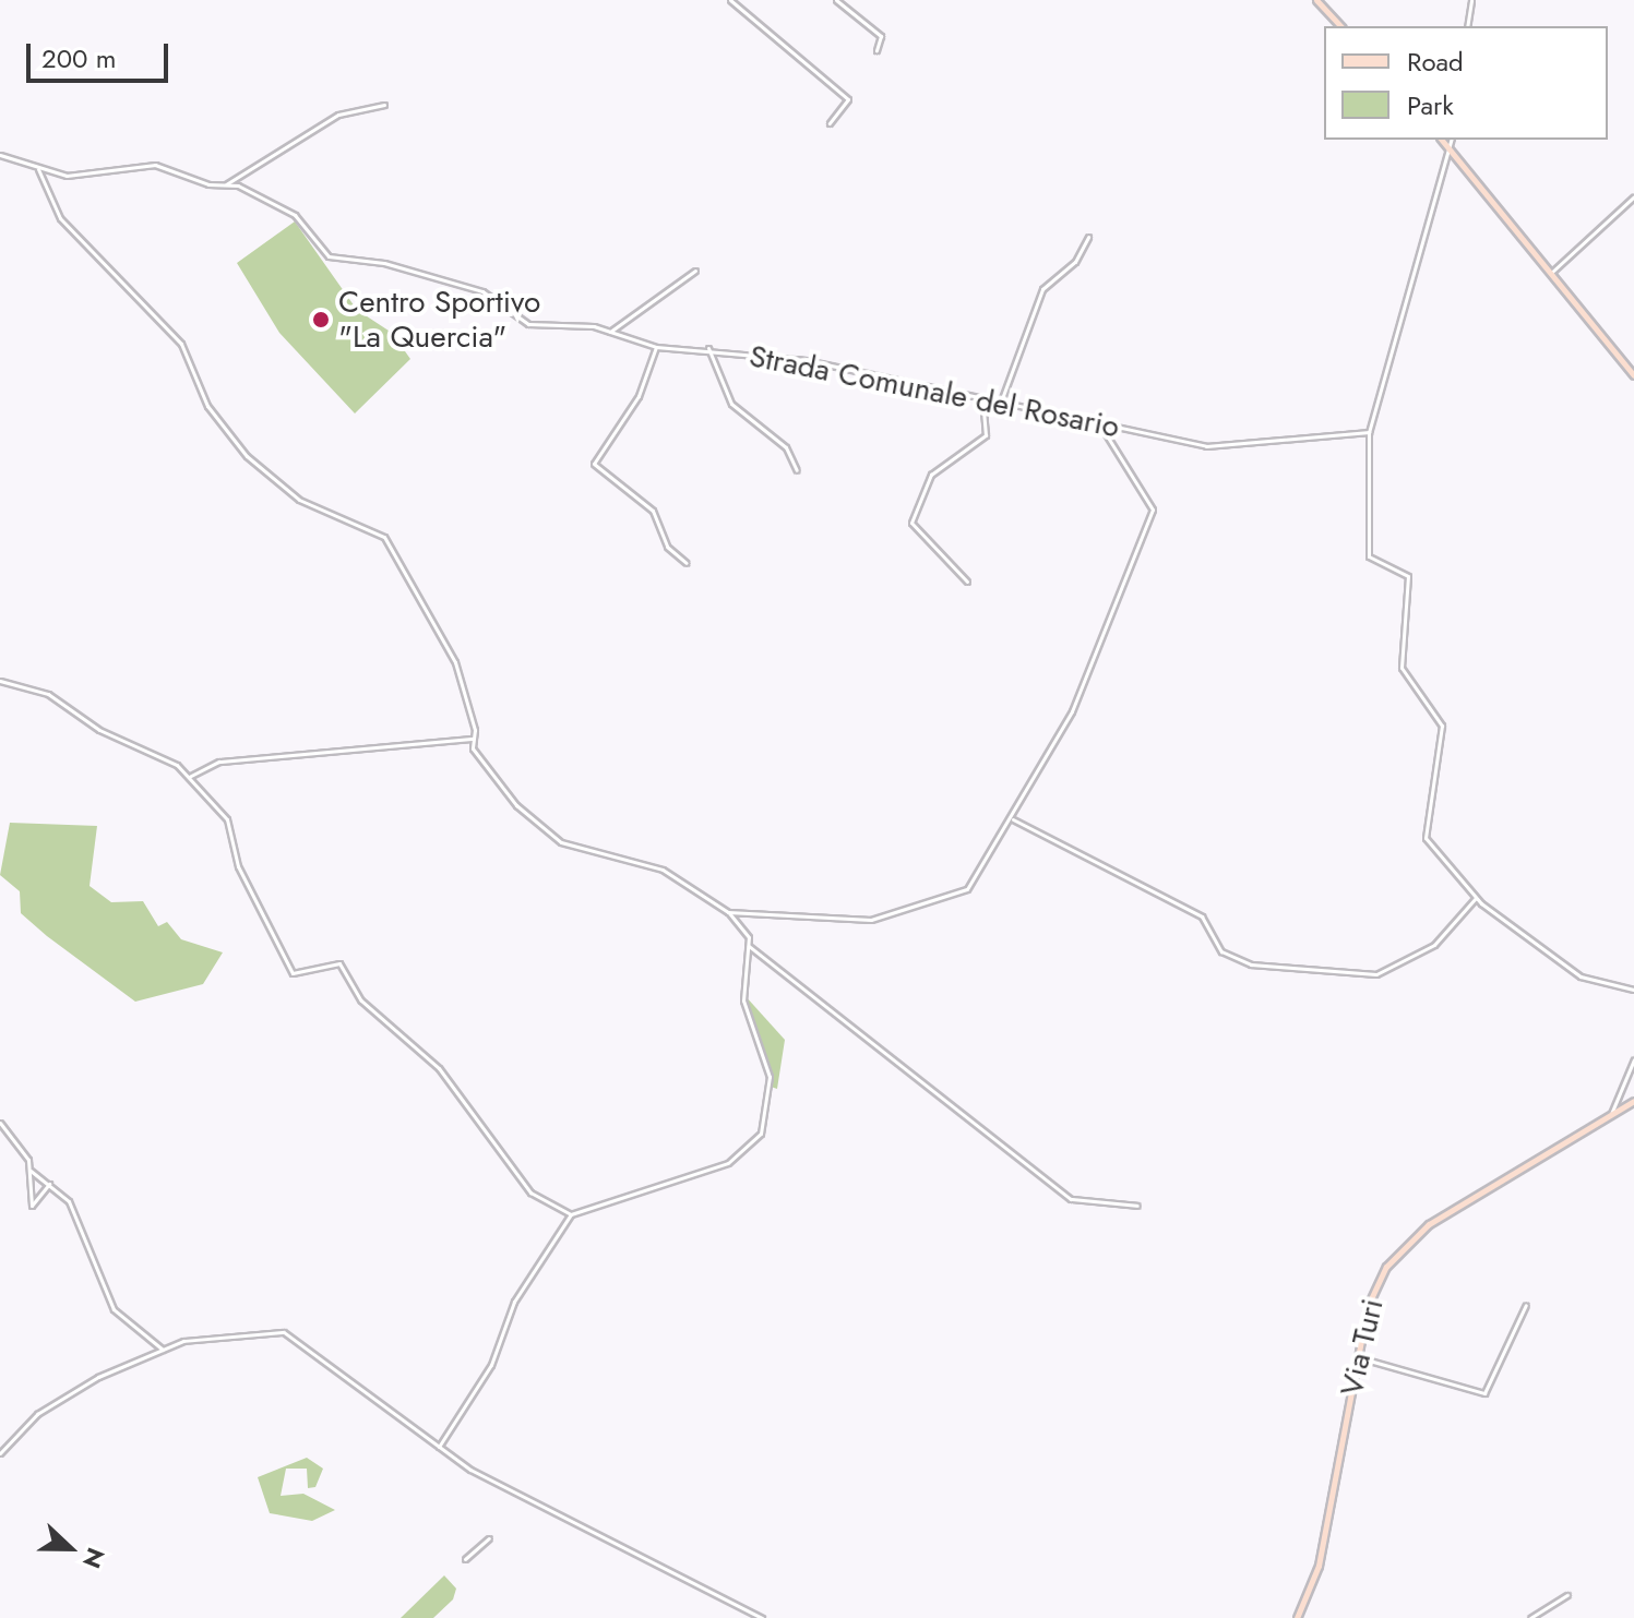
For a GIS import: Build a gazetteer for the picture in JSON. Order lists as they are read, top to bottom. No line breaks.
{"streets":{"main road":["Via Turi"],"street":["Strada Comunale del Rosario"]},"places":["Centro Sportivo \"La Quercia\""],"legend":["Road","Park"],"scale_bar":"200 m","north":"right"}
